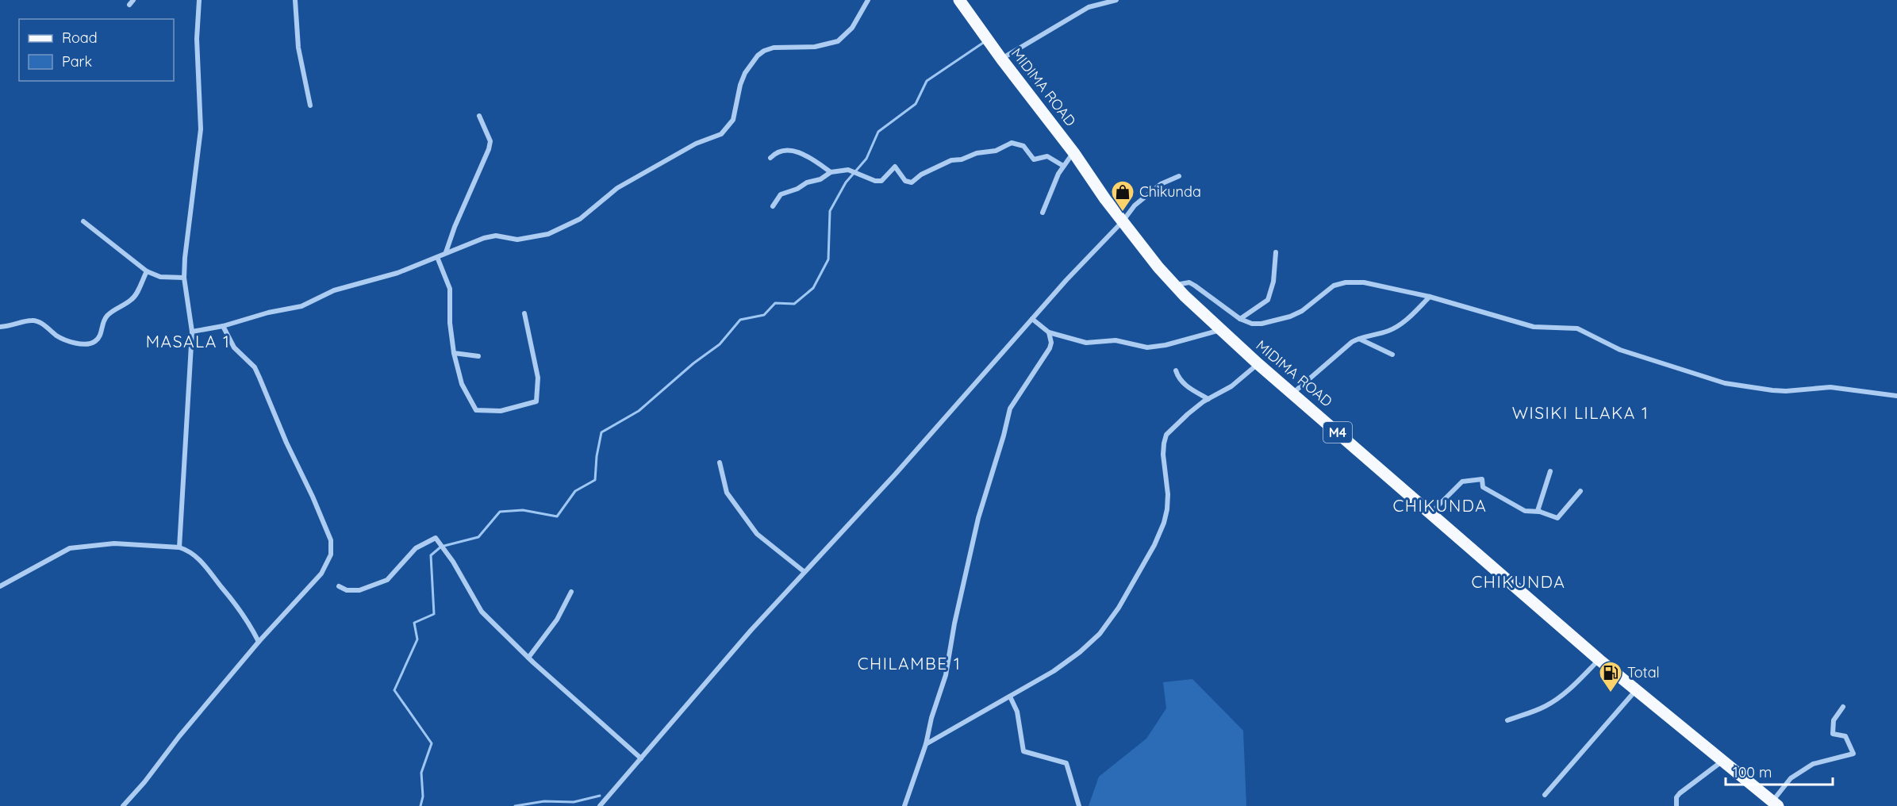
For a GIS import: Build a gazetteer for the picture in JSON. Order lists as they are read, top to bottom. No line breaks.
{"streets":{"main road":["MIDIMA ROAD","M4"]},"districts":["MASALA 1","WISIKI LILAKA 1","CHIKUNDA","CHIKUNDA","CHILAMBE 1"],"places":{"shop":["Chikunda"],"fuel station":["Total"]},"legend":["Road","Park"],"scale_bar":"100 m"}
